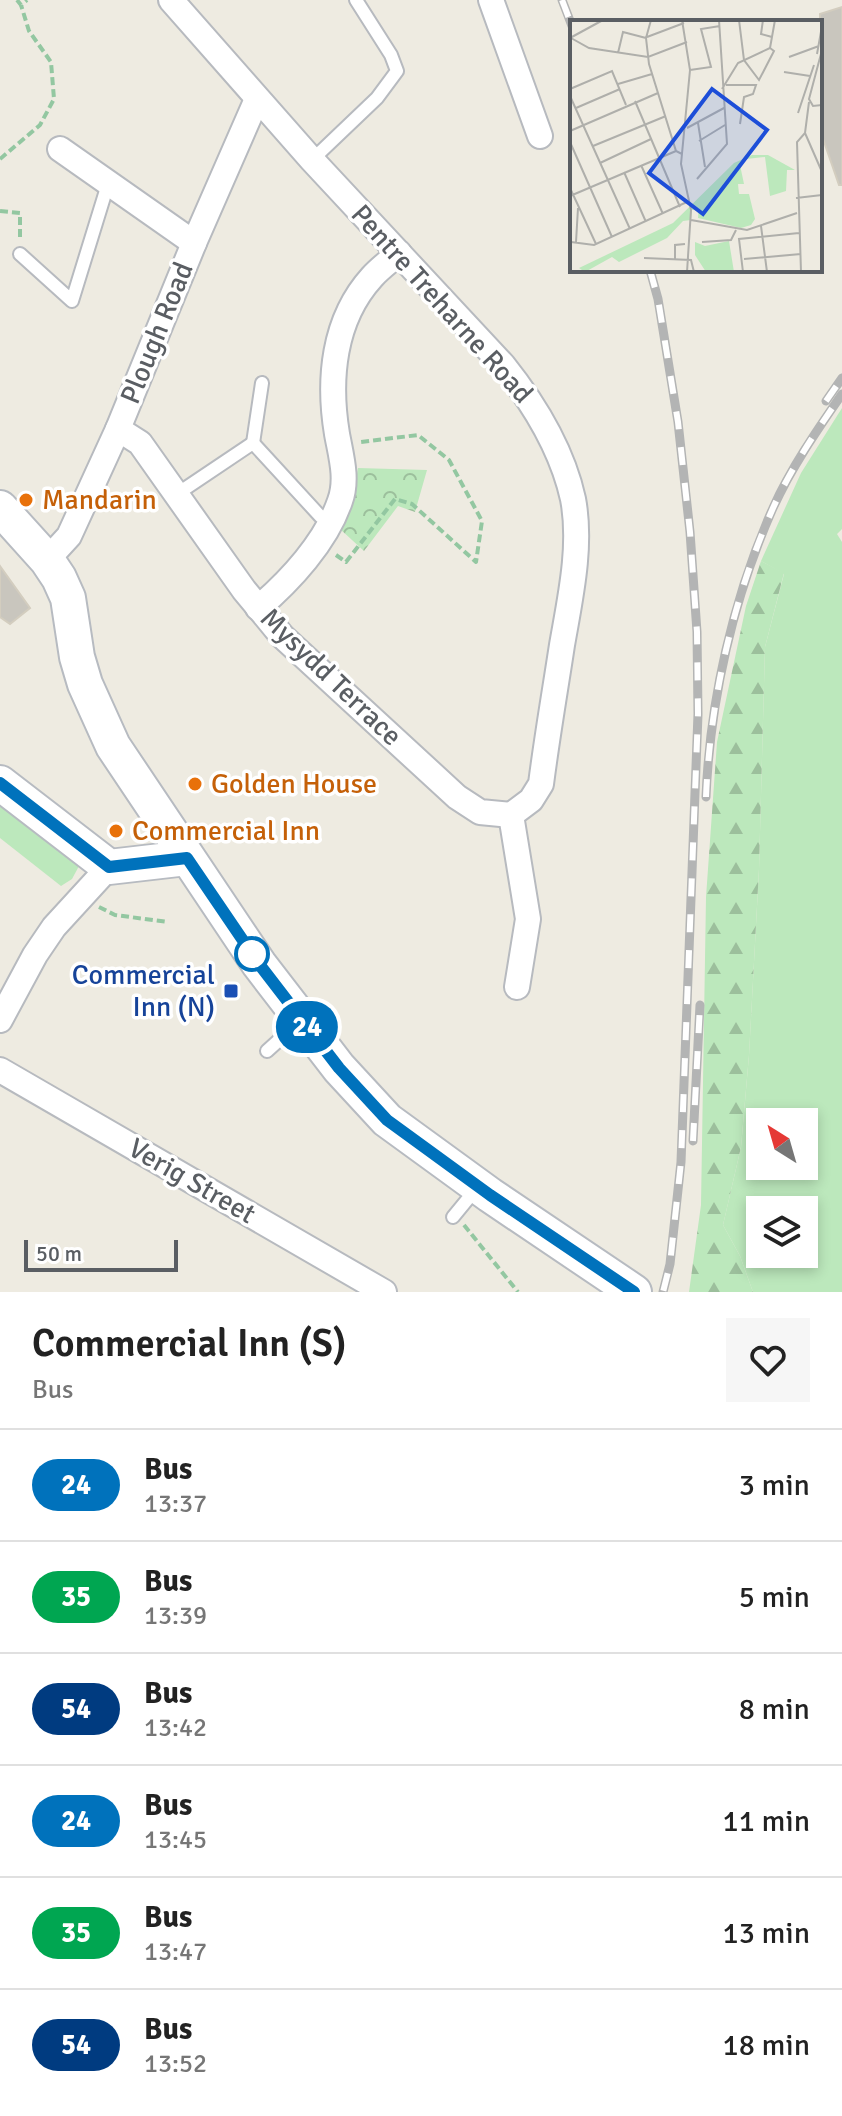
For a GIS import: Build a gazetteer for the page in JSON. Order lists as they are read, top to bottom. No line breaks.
{"streets":{"street":["Pentre Treharne Road","Plough Road","Mysydd Terrace","Verig Street"]},"crossings":[["Pentre Treharne Road","Plough Road"],["Pentre Treharne Road","Mysydd Terrace"],["Plough Road","Mysydd Terrace"]],"places":{"other":["Mandarin","Golden House","Commercial Inn"],"transit":["Commercial Inn (N)"]},"lines":["bus line 24"],"scale_bar":"50 m","north":"top left","page":{"on_map":"24","scale":"50 m","heading":["Commercial Inn (S)","Bus"],"list":[{"mark":"24","name":"Bus","note":"13:37","value":"3 min"},{"mark":"35","name":"Bus","note":"13:39","value":"5 min"},{"mark":"54","name":"Bus","note":"13:42","value":"8 min"},{"mark":"24","name":"Bus","note":"13:45","value":"11 min"},{"mark":"35","name":"Bus","note":"13:47","value":"13 min"},{"mark":"54","name":"Bus","note":"13:52","value":"18 min"}]}}
